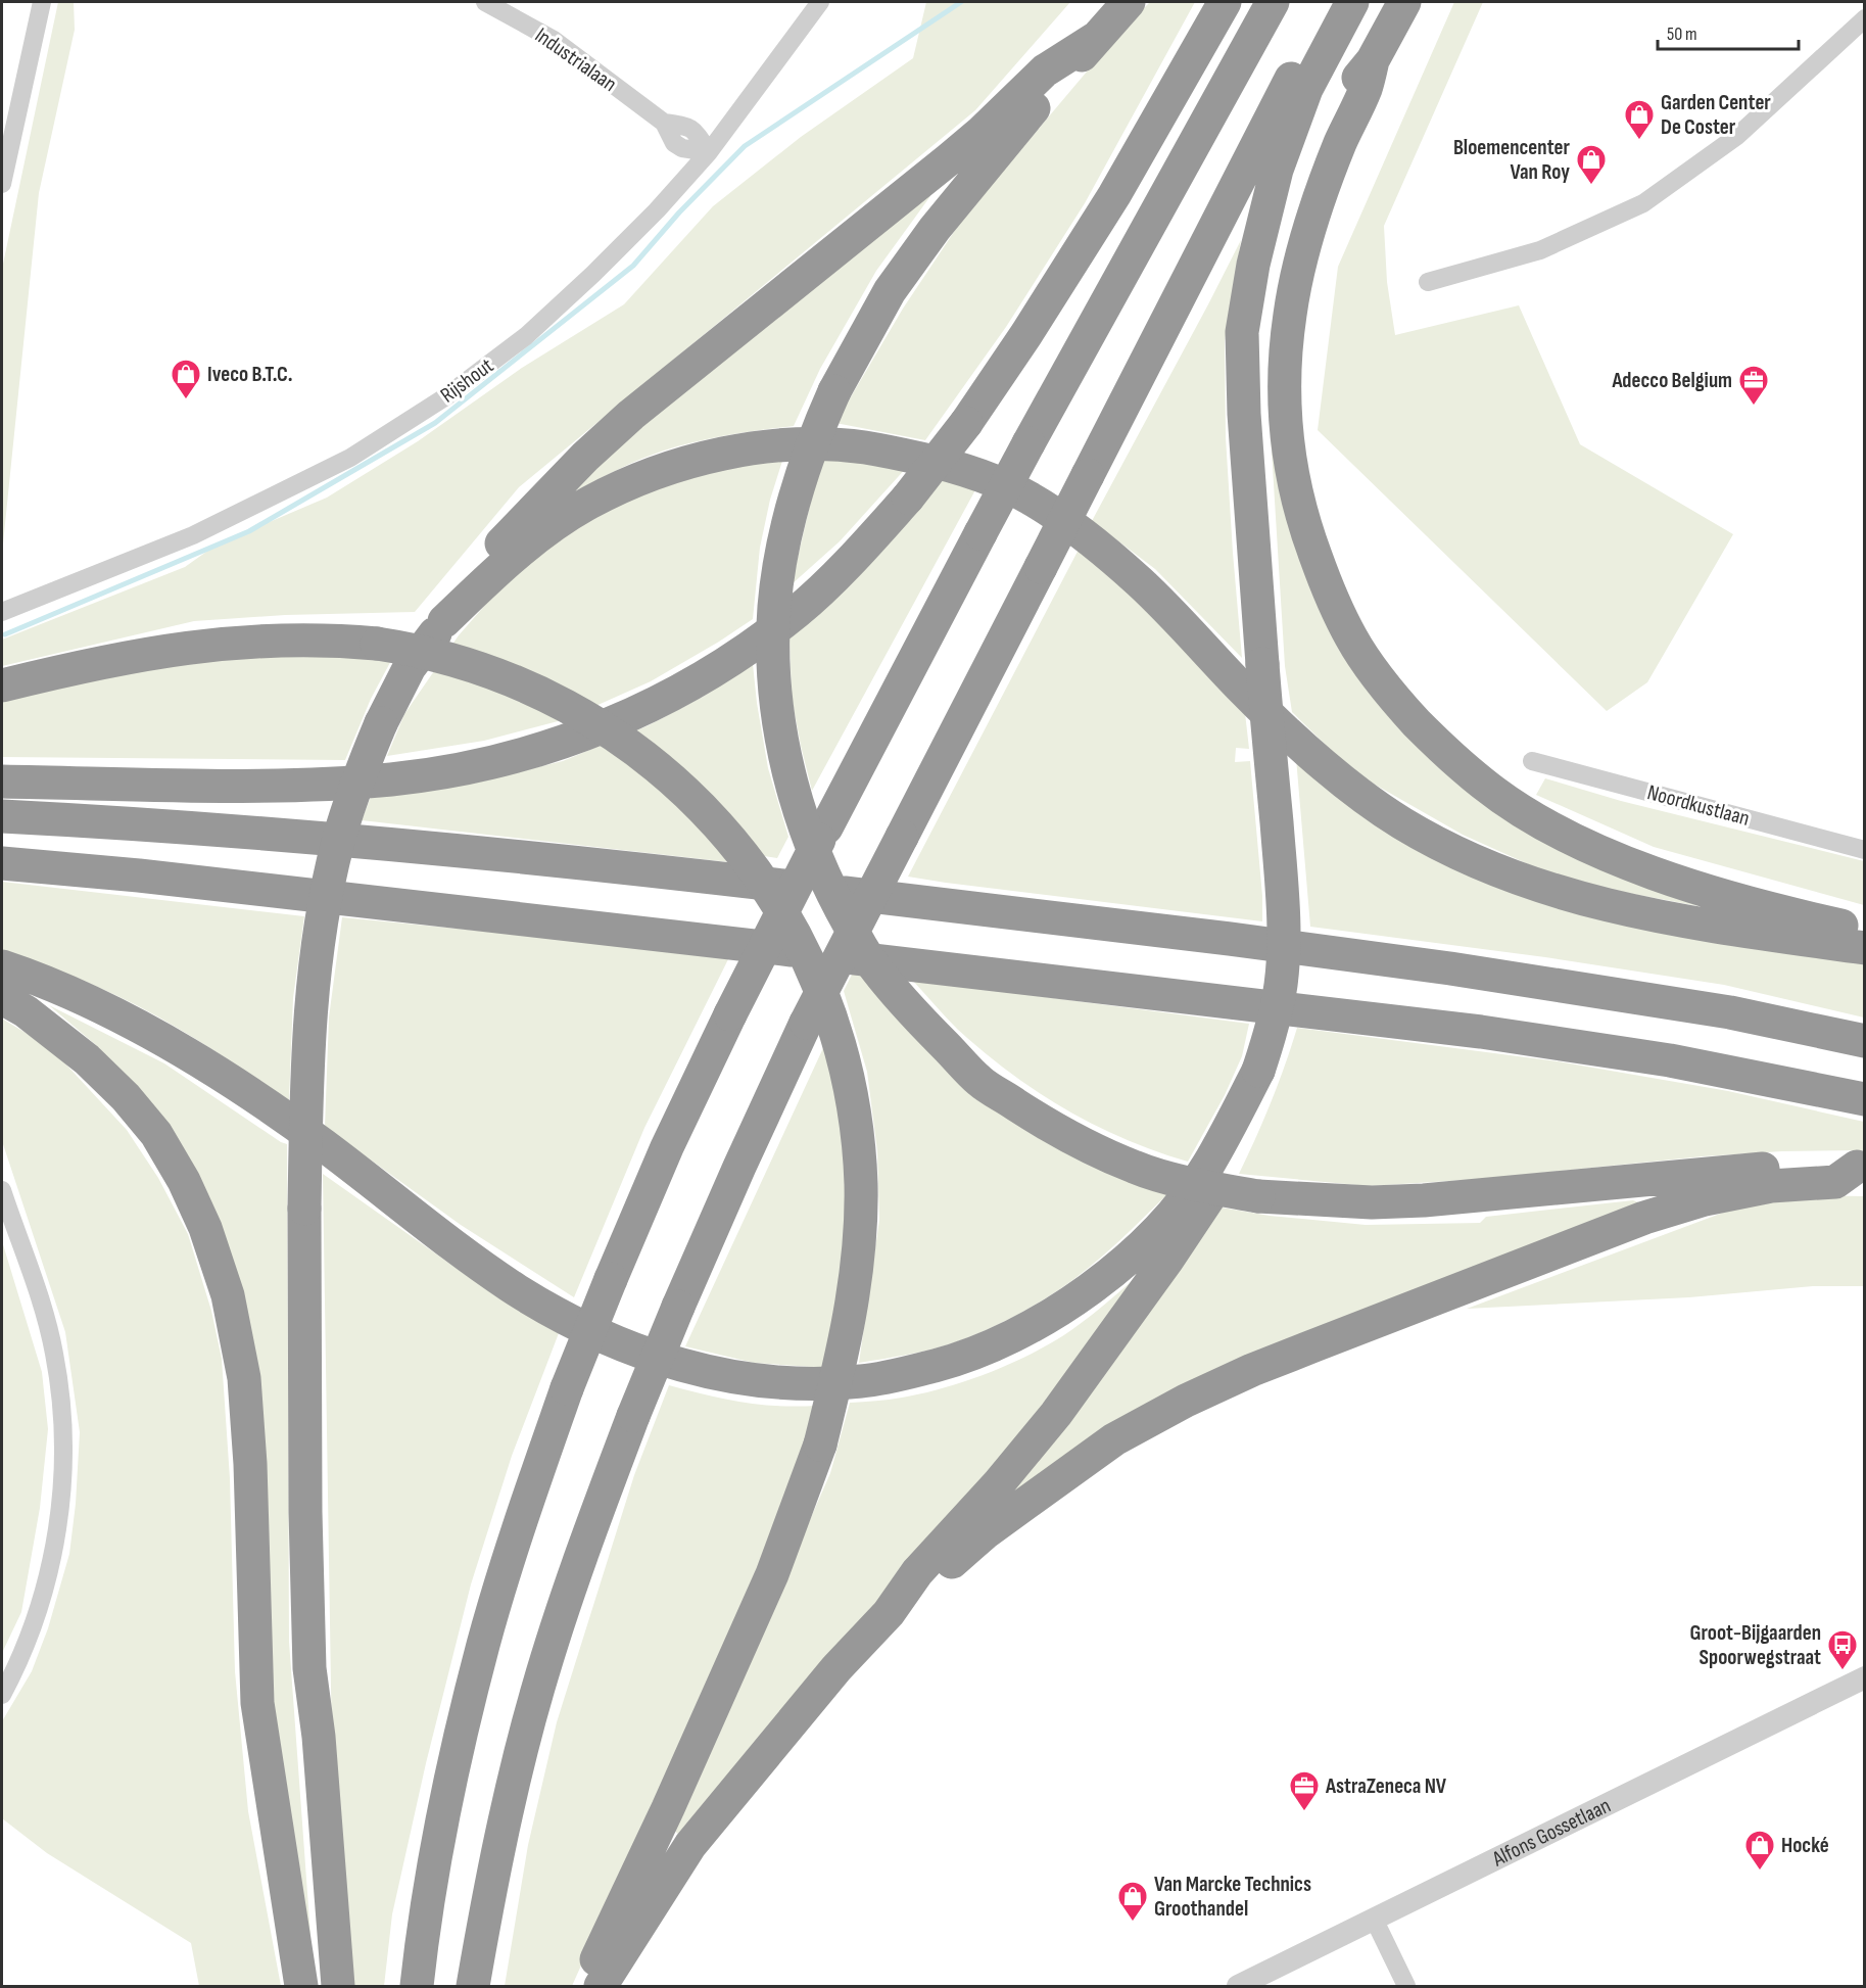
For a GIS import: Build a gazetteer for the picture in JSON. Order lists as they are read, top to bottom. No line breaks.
{"streets":{"street":["Industrialaan","Rijshout","Noordkustlaan","Alfons Gossetlaan"]},"crossings":[["Industrialaan","Rijshout"]],"places":{"shop":["Garden Center De Coster","Bloemencenter Van Roy","Iveco B.T.C.","Hocké","Van Marcke Technics Groothandel"],"office":["Adecco Belgium","AstraZeneca NV"],"bus stop":["Groot-Bijgaarden Spoorwegstraat"]},"scale_bar":"50 m"}
